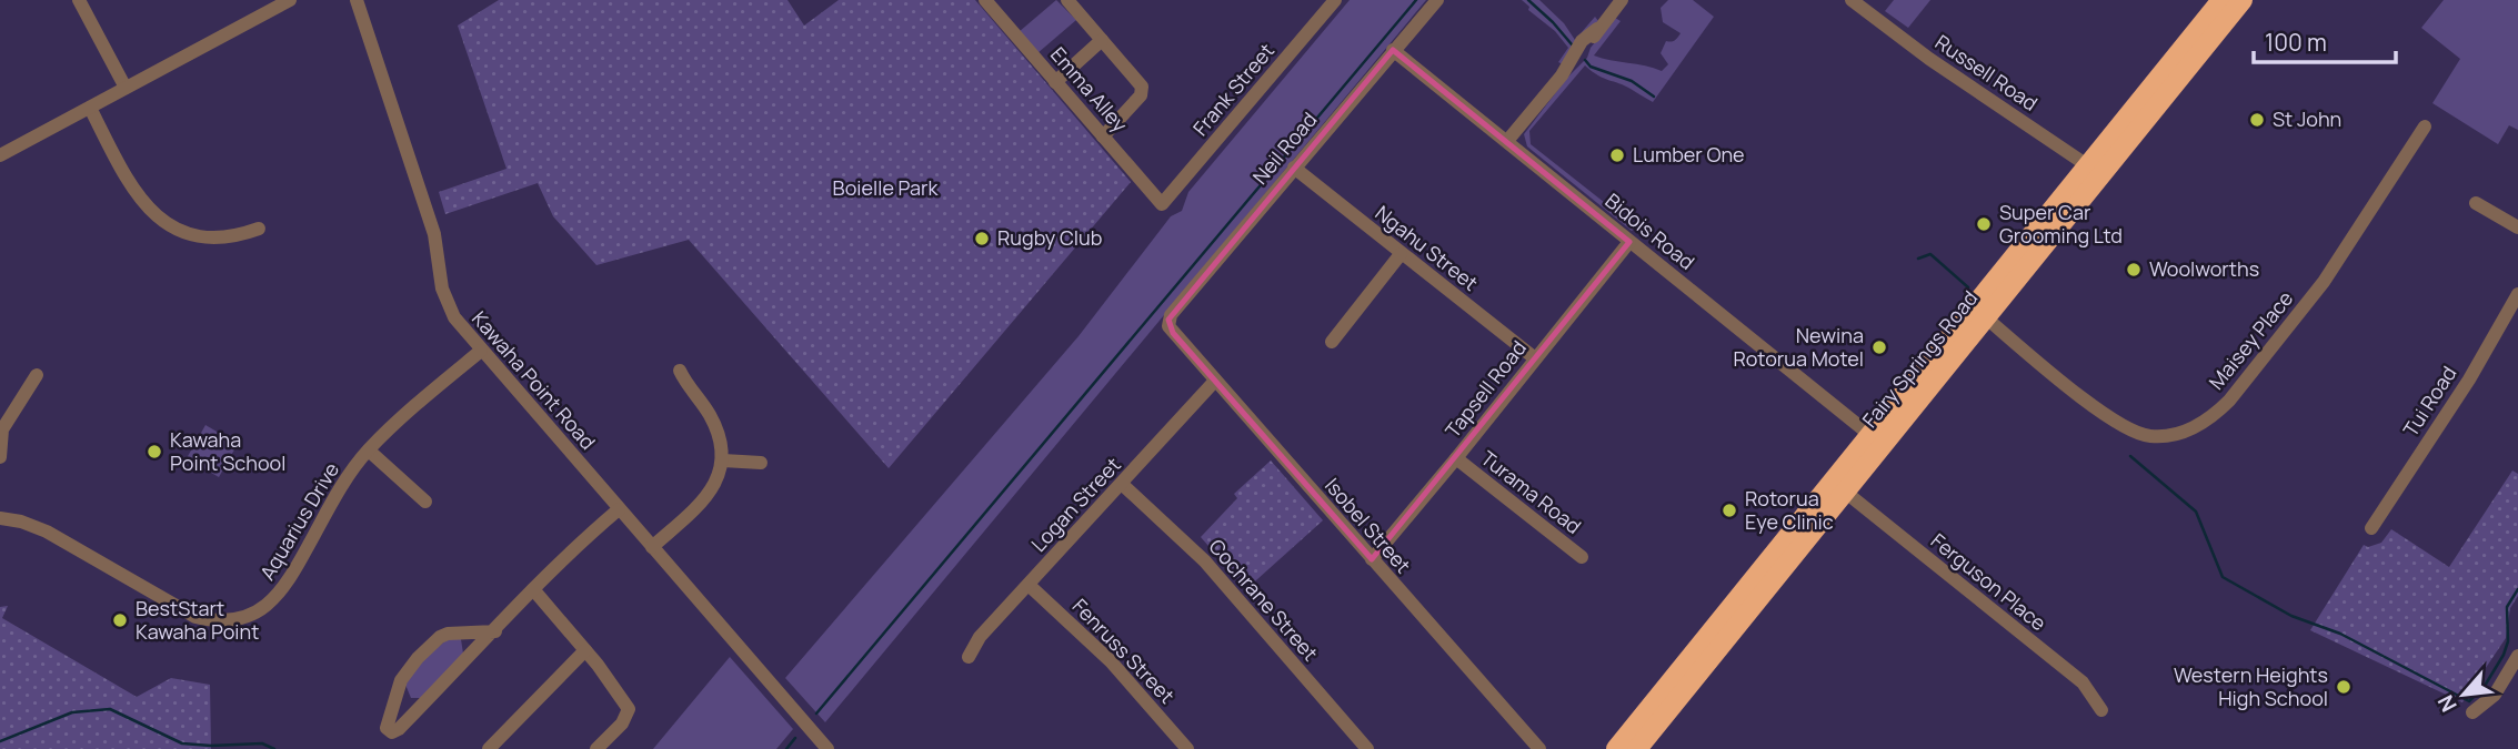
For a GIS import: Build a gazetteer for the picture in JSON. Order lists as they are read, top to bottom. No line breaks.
{"streets":{"highway":["Fairy Springs Road"],"street":["Russell Road","Emma Alley","Frank Street","Neil Road","Bidois Road","Ngahu Street","Maisey Place","Kawaha Point Road","Tapsell Road","Tui Road","Turama Road","Logan Street","Aquarius Drive","Isobel Street","Ferguson Place","Cochrane Street","Fenruss Street"]},"crossings":[["Russell Road","Fairy Springs Road"],["Emma Alley","Frank Street"],["Neil Road","Bidois Road"],["Neil Road","Ngahu Street"],["Neil Road","Isobel Street"],["Bidois Road","Fairy Springs Road"],["Bidois Road","Tapsell Road"],["Ngahu Street","Tapsell Road"],["Maisey Place","Fairy Springs Road"],["Fairy Springs Road","Ferguson Place"],["Kawaha Point Road","Aquarius Drive"],["Tapsell Road","Turama Road"],["Tapsell Road","Isobel Street"],["Logan Street","Isobel Street"],["Logan Street","Cochrane Street"],["Logan Street","Fenruss Street"]],"parks":["Boielle Park"],"places":["St John","Lumber One","Super Car Grooming Ltd","Rugby Club","Woolworths","Newina Rotorua Motel","Kawaha Point School","Rotorua Eye Clinic","BestStart Kawaha Point","Western Heights High School"],"scale_bar":"100 m","north":"bottom left"}
